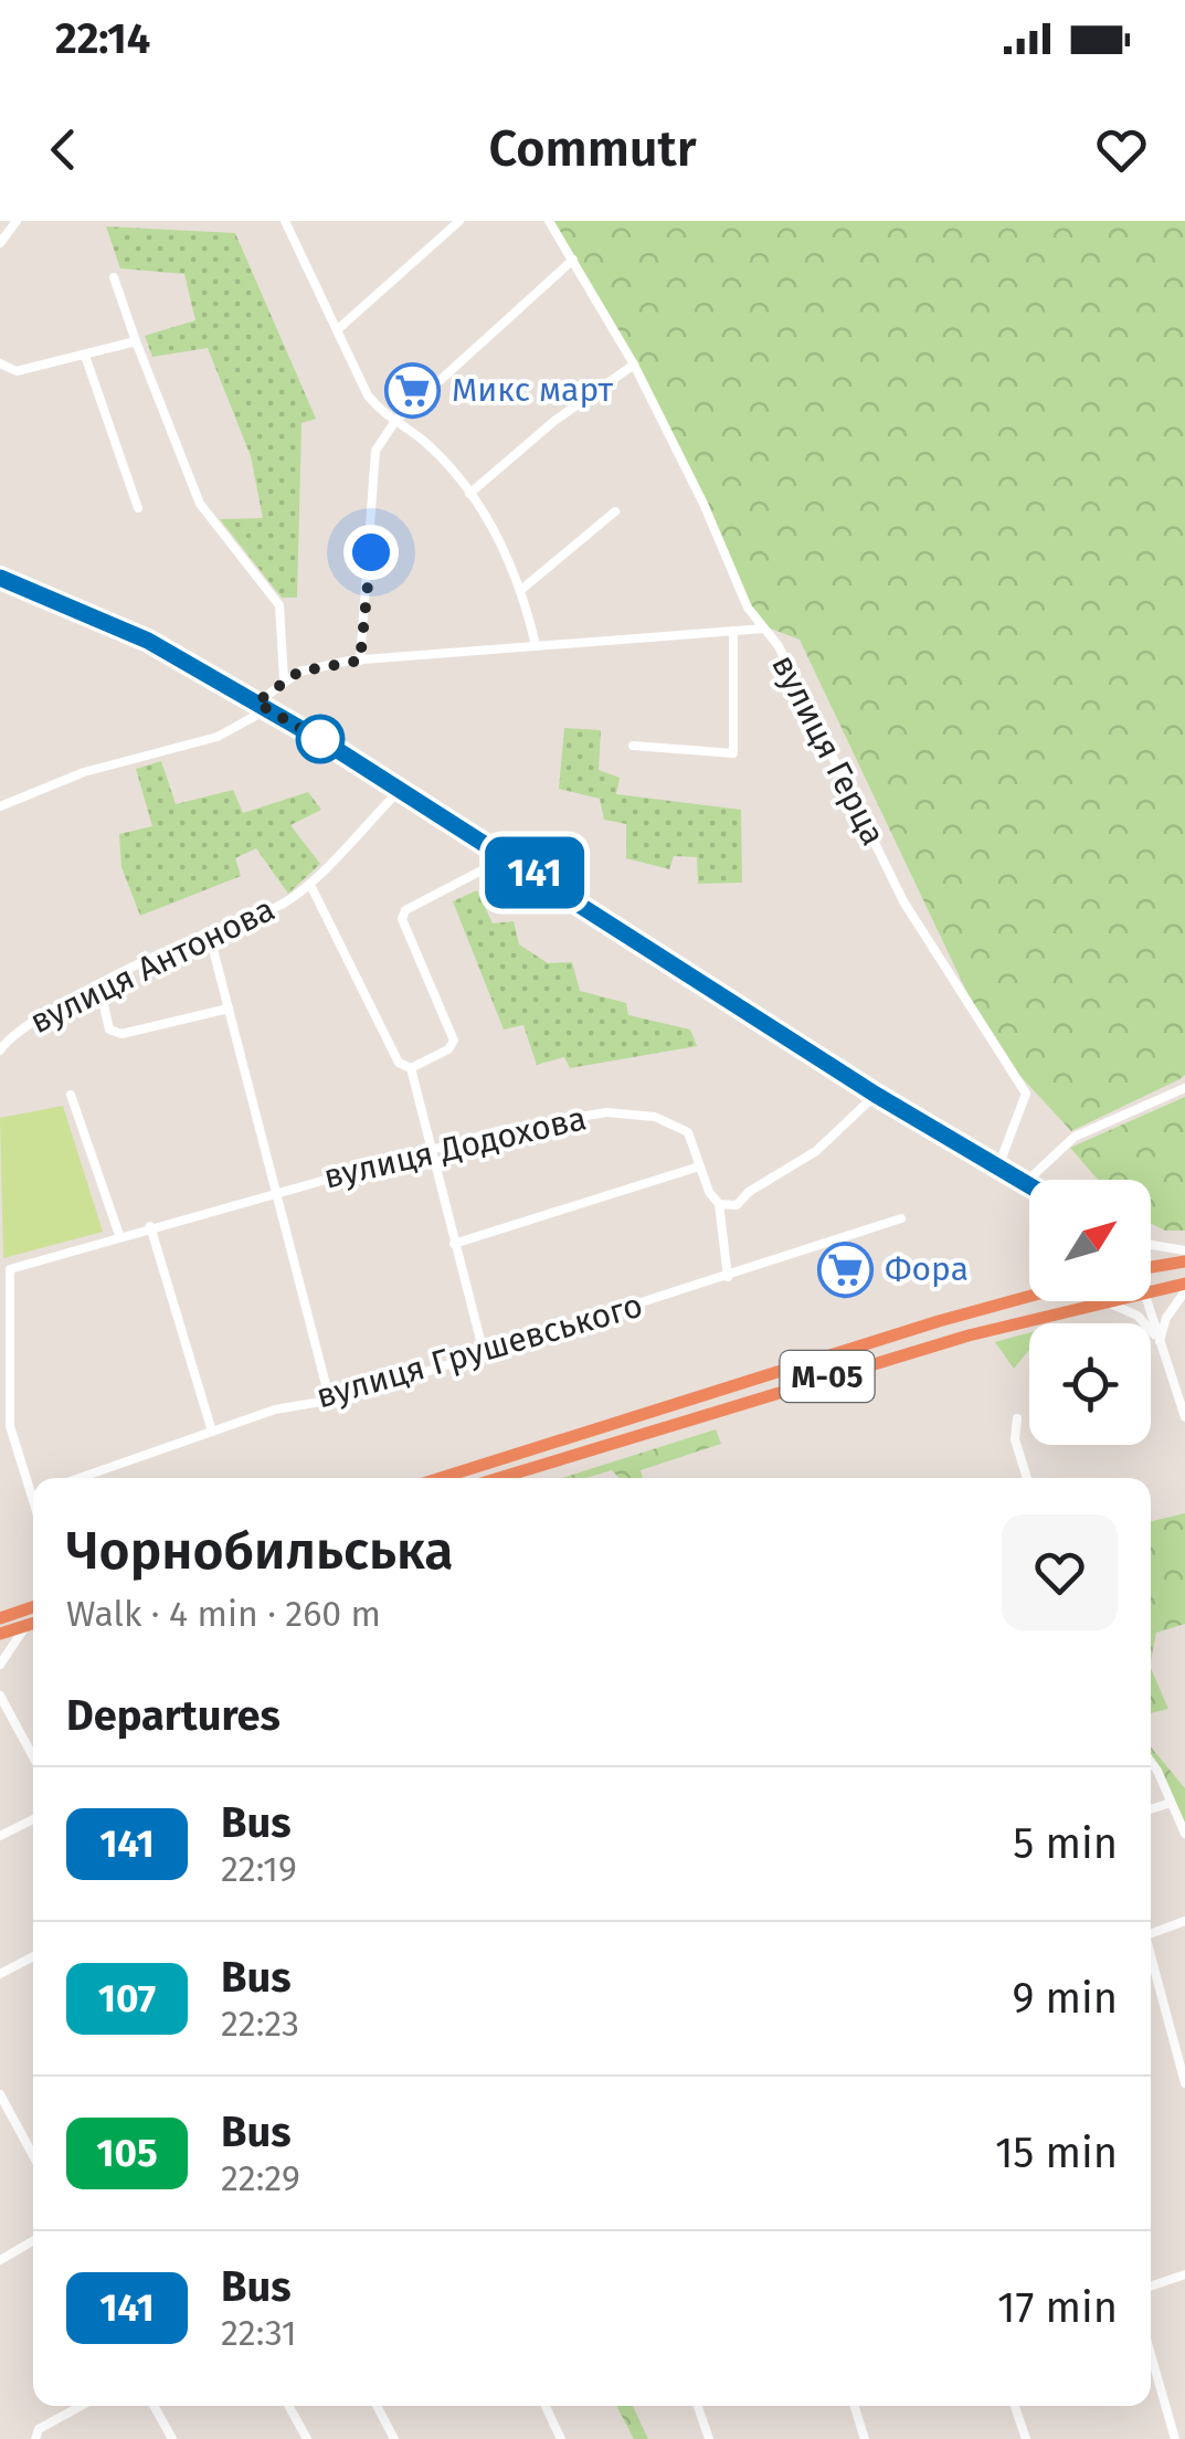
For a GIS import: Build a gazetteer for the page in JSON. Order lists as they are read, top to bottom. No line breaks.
{"streets":{"highway":["М-05"],"street":["вулиця Герца","вулиця Антонова","вулиця Додохова","вулиця Грушевського"]},"crossings":[["вулиця Додохова","вулиця Грушевського"]],"places":{"supermarket":["Микс март","Фора"]},"lines":["bus line 141"],"north":"top right","page":{"status":"22:14","header":"Commutr","on_map":"141","heading":[["Чорнобильська","Walk · 4 min · 260 m"],"Departures"],"list":[{"mark":"141","name":"Bus","note":"22:19","value":"5 min"},{"mark":"107","name":"Bus","note":"22:23","value":"9 min"},{"mark":"105","name":"Bus","note":"22:29","value":"15 min"},{"mark":"141","name":"Bus","note":"22:31","value":"17 min"}]}}
